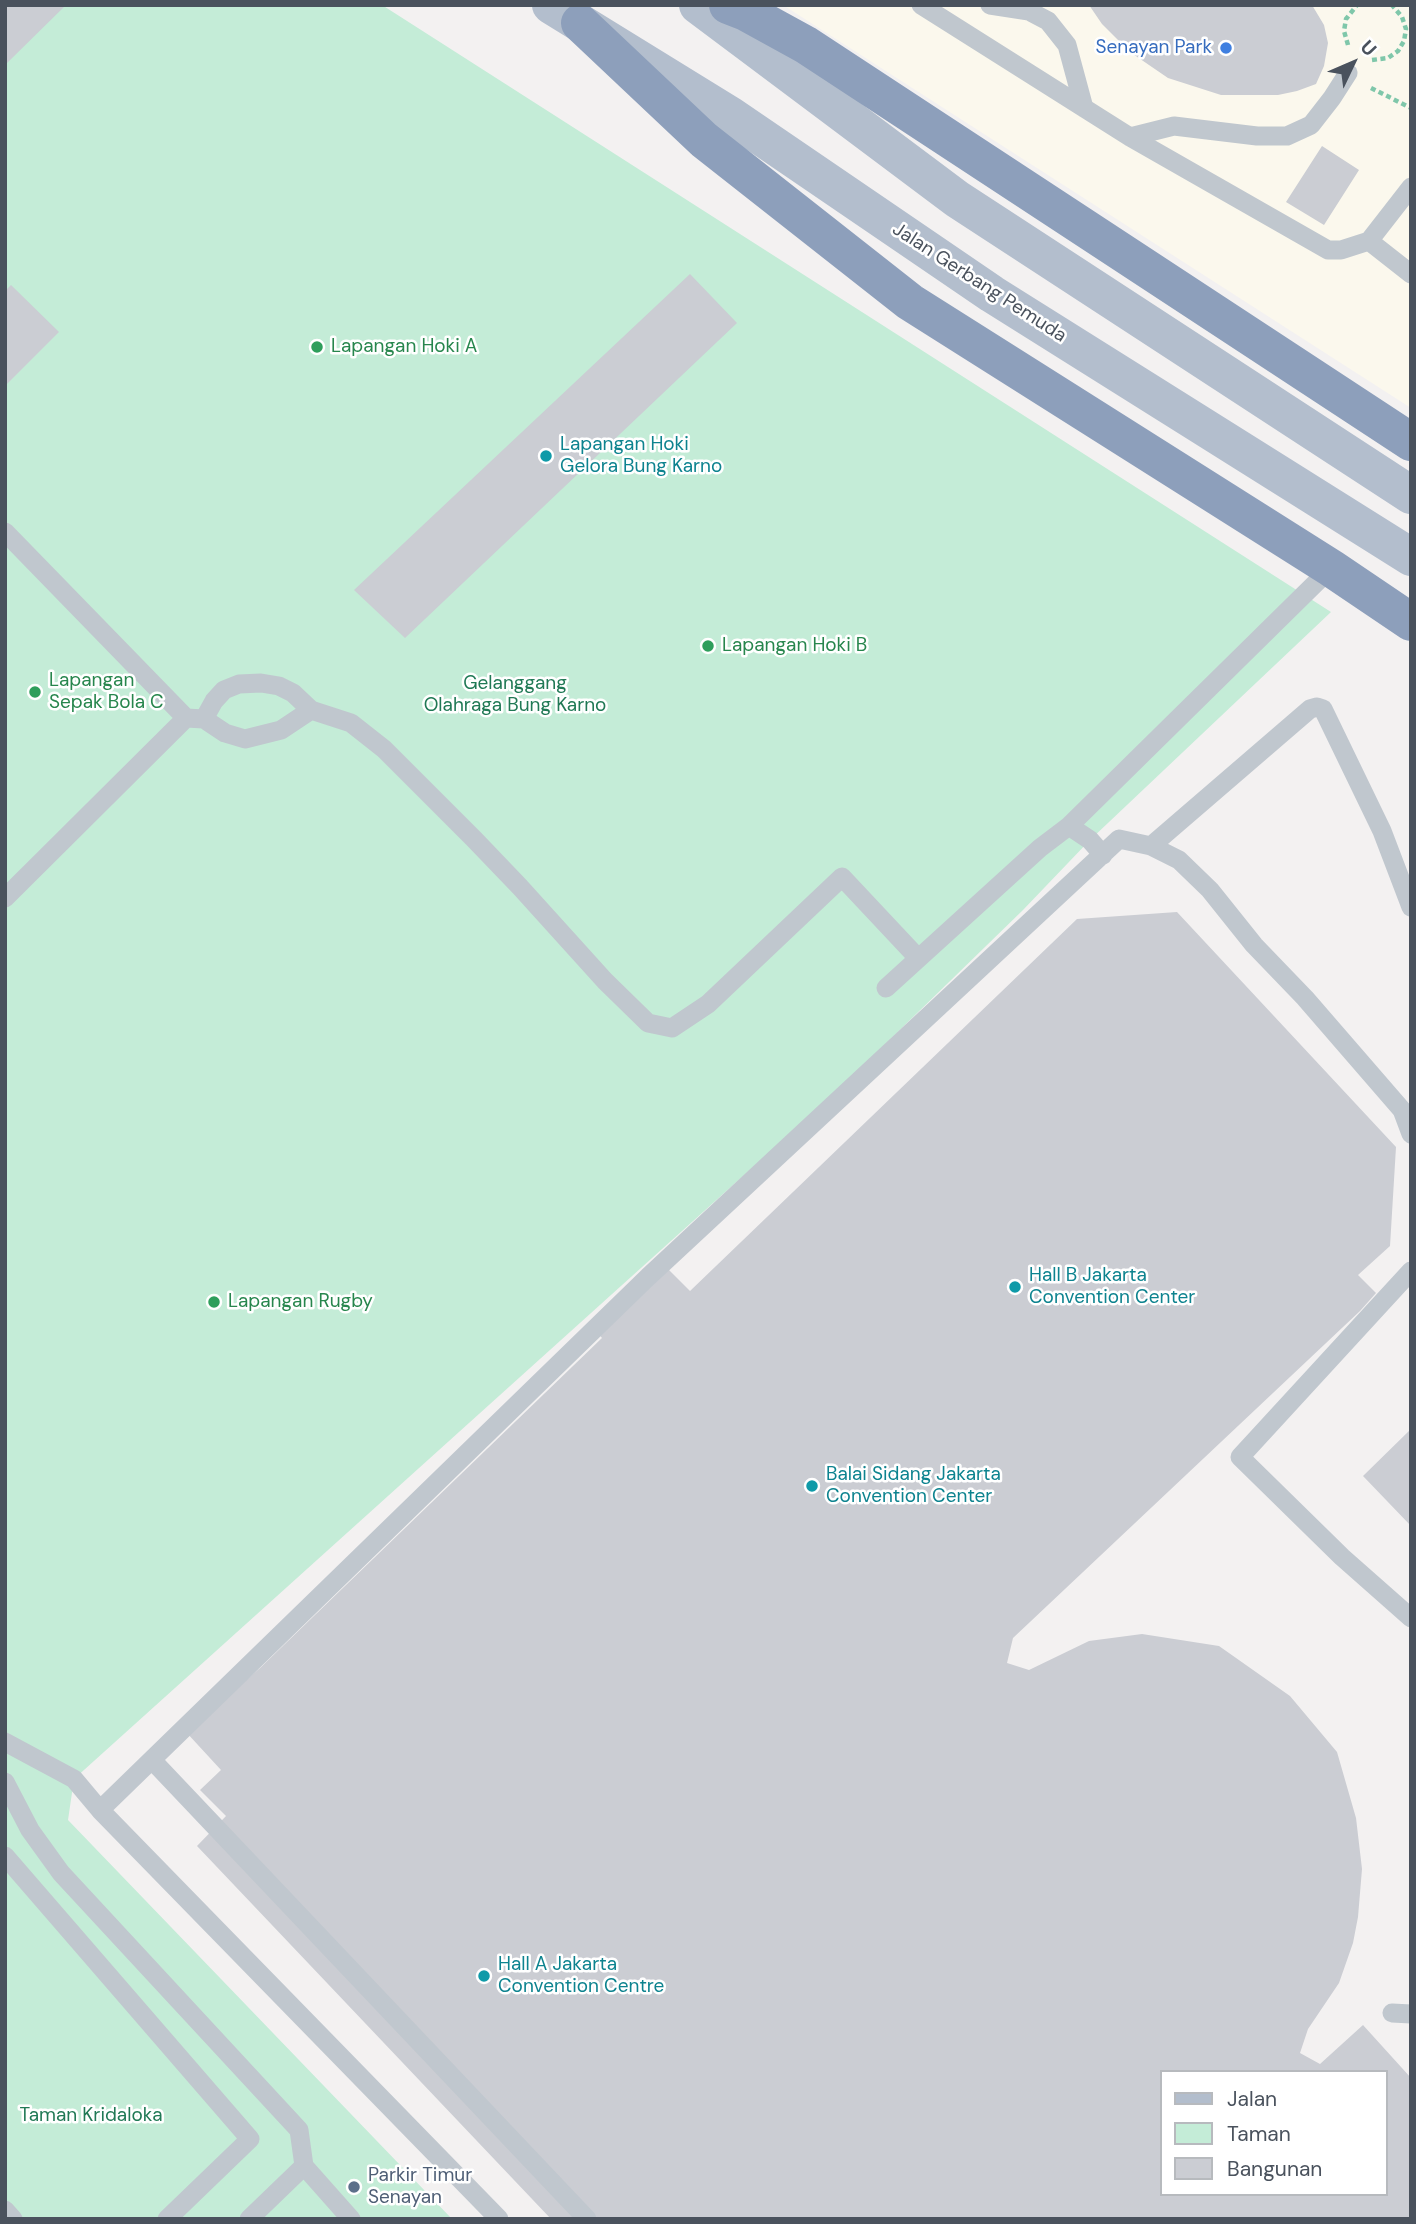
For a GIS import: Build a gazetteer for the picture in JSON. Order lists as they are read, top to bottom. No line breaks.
{"streets":{"main road":["Jalan Gerbang Pemuda"]},"parks":["Gelanggang Olahraga Bung Karno","Taman Kridaloka"],"places":["Senayan Park","Lapangan Hoki A","Lapangan Hoki Gelora Bung Karno","Lapangan Hoki B","Lapangan Sepak Bola C","Hall B Jakarta Convention Center","Lapangan Rugby","Balai Sidang Jakarta Convention Center","Hall A Jakarta Convention Centre","Parkir Timur Senayan"],"legend":["Jalan","Taman","Bangunan"],"north":"top right"}
